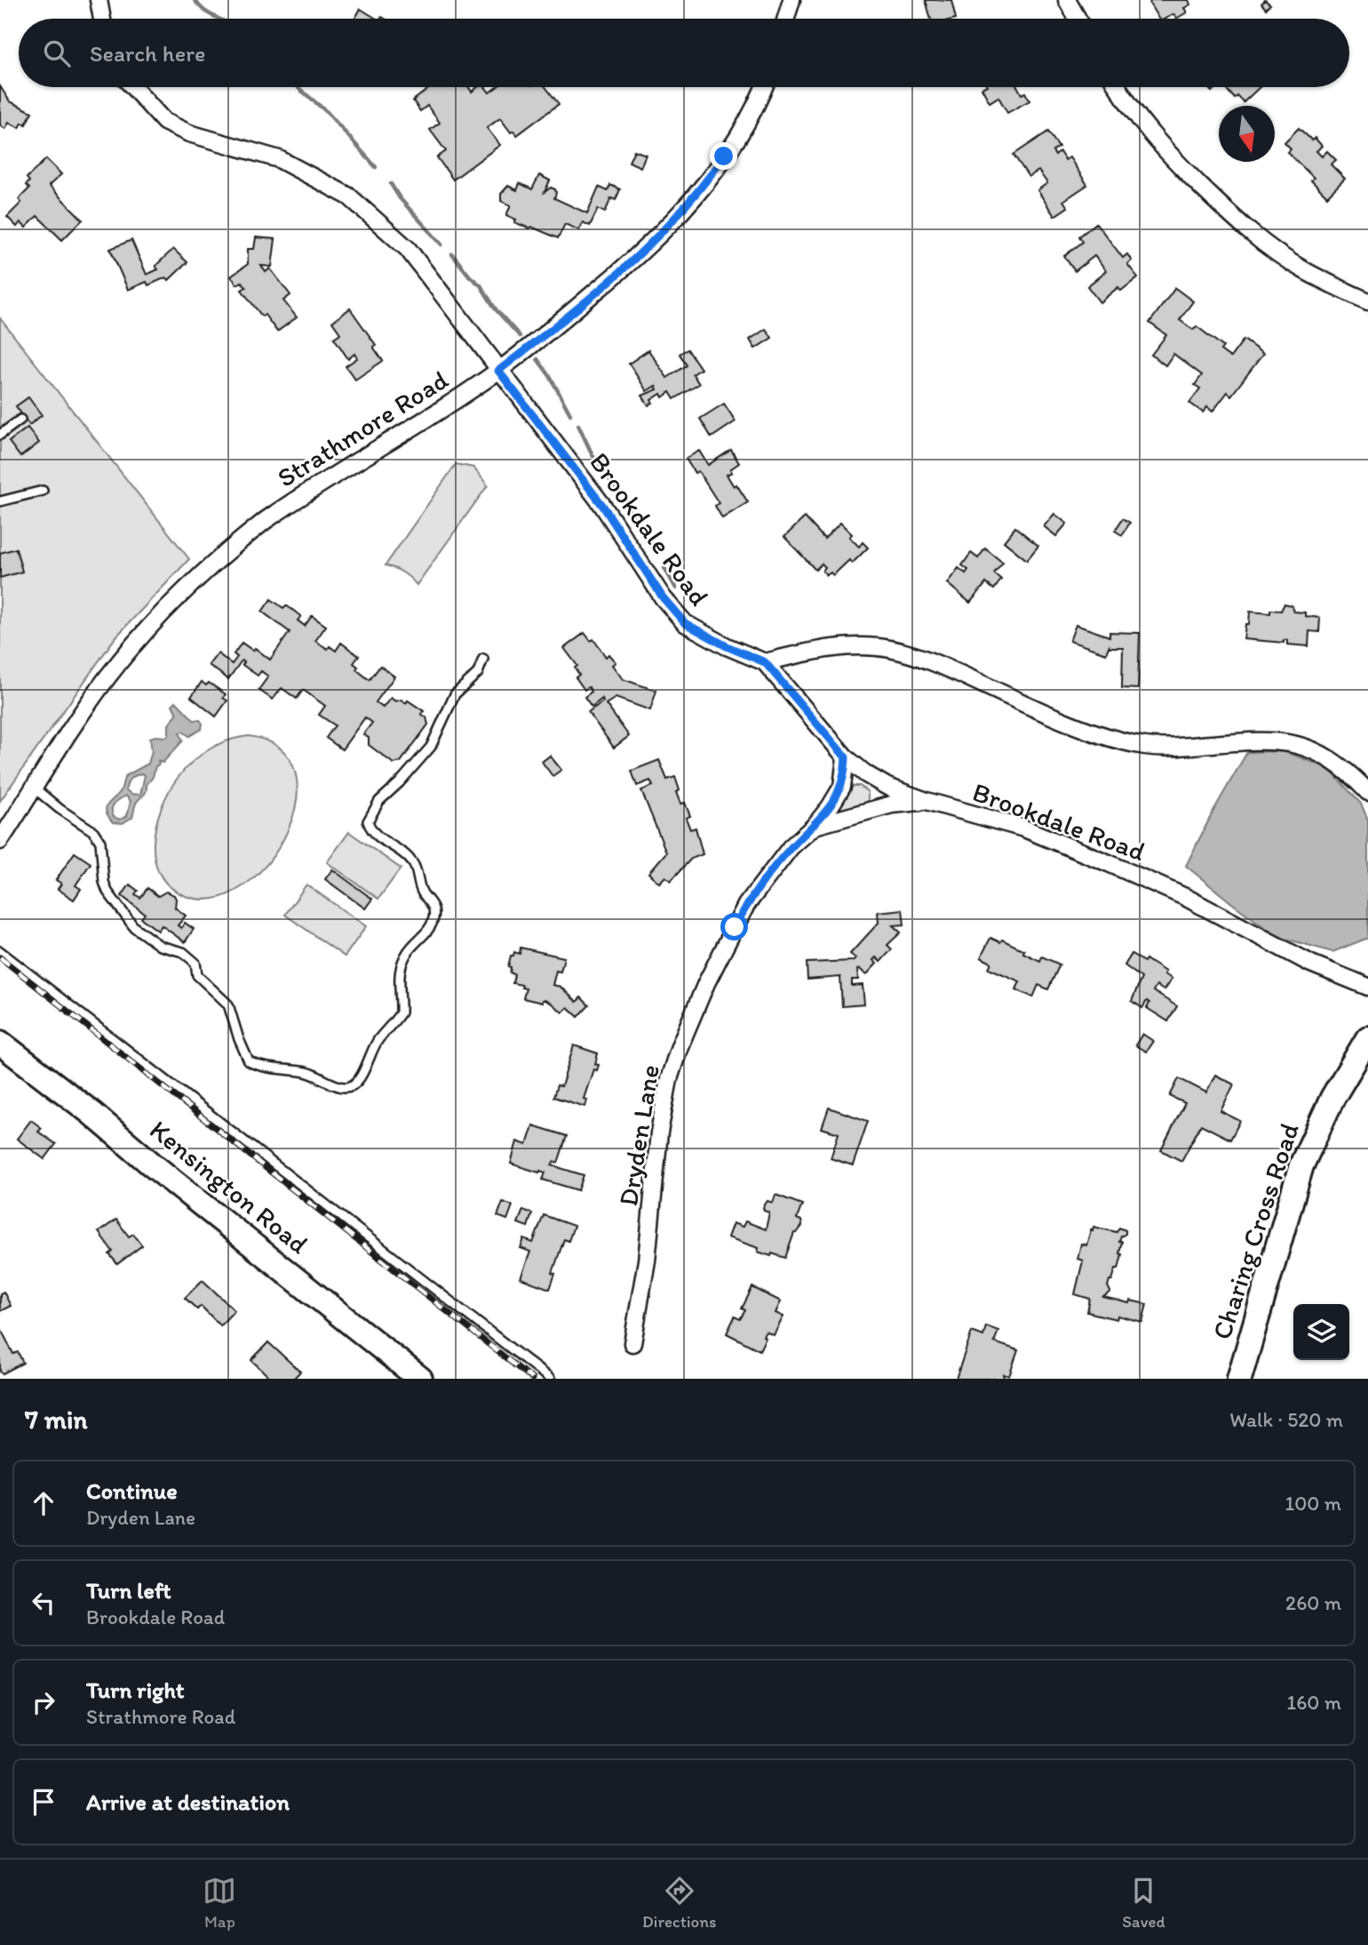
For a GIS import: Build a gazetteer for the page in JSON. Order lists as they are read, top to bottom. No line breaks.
{"streets":{"street":["Strathmore Road","Brookdale Road","Dryden Lane","Kensington Road","Charing Cross Road"]},"crossings":[["Strathmore Road","Brookdale Road"],["Brookdale Road","Dryden Lane"]],"north":"bottom","page":{"search":"Search here","heading":["7 min","Walk · 520 m"],"list":[["Continue","Dryden Lane","100 m"],["Turn left","Brookdale Road","260 m"],["Turn right","Strathmore Road","160 m"],"Arrive at destination"],"nav":["Map","Directions","Saved"]}}
